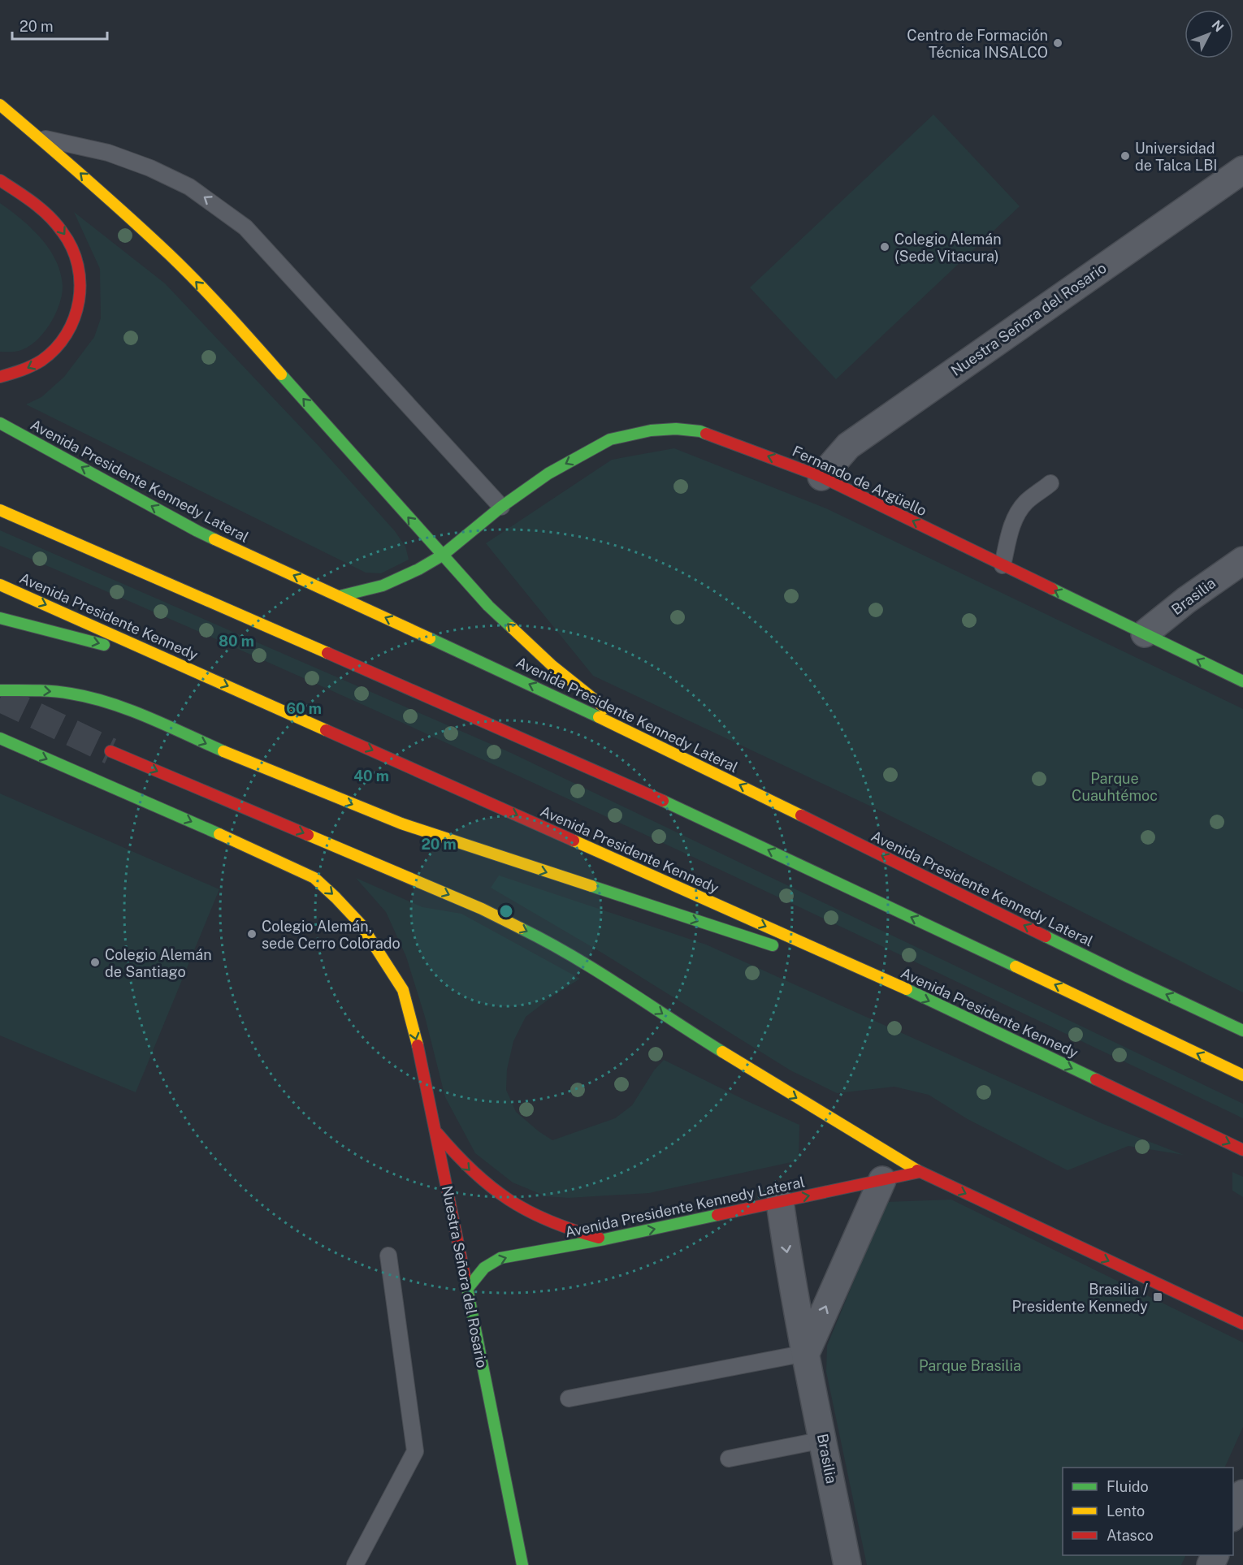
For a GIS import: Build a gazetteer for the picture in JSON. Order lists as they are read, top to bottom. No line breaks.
{"streets":{"main road":["Nuestra Señora del Rosario","Avenida Presidente Kennedy Lateral","Fernando de Argüello","Avenida Presidente Kennedy"],"street":["Brasilia"]},"crossings":[["Nuestra Señora del Rosario","Avenida Presidente Kennedy Lateral"],["Nuestra Señora del Rosario","Fernando de Argüello"],["Avenida Presidente Kennedy Lateral","Fernando de Argüello"],["Avenida Presidente Kennedy Lateral","Brasilia"],["Fernando de Argüello","Brasilia"]],"one_way":["Nuestra Señora del Rosario","Fernando de Argüello"],"parks":["Parque Cuauhtémoc","Parque Brasilia"],"places":{"other":["Centro de Formación Técnica INSALCO","Universidad de Talca LBI","Colegio Alemán (Sede Vitacura)","Colegio Alemán, sede Cerro Colorado","Colegio Alemán de Santiago"],"transit":["Brasilia / Presidente Kennedy"]},"legend":["Fluido","Lento","Atasco"],"scale_bar":"20 m","north":"top right","rings":["80 m","60 m","40 m","20 m"]}
